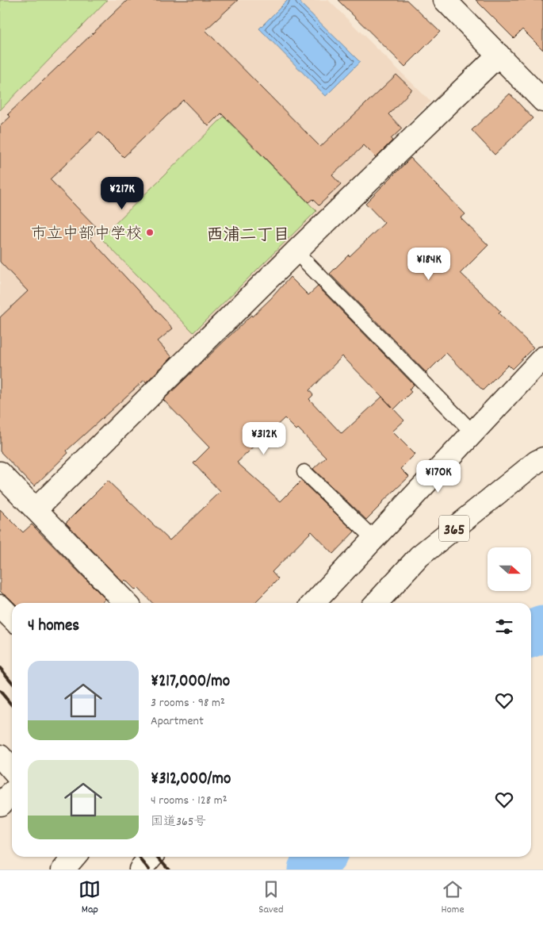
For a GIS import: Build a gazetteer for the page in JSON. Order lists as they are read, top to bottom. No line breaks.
{"streets":{"main road":["365"]},"districts":["西浦二丁目"],"places":["市立中部中学校"],"north":"right","page":{"price":["¥217K","¥184K","¥312K","¥170K"],"heading":"4 homes","list":[{"name":"¥217,000/mo","note":"3 rooms · 98 m² · Apartment"},{"name":"¥312,000/mo","note":"4 rooms · 128 m² · 国道365号"}],"tabs":["Map","Saved","Home"]}}
